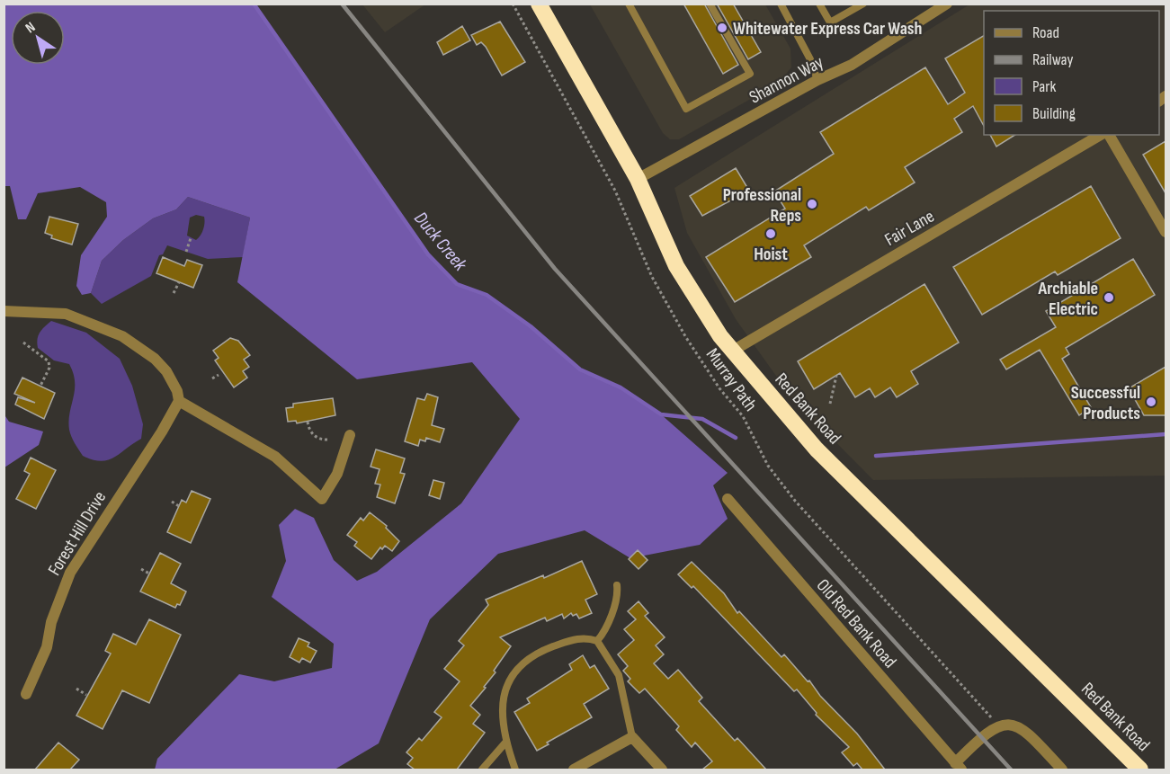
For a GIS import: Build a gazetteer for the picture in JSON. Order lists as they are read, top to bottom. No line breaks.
{"streets":{"highway":["Red Bank Road"],"street":["Shannon Way","Fair Lane","Forest Hill Drive","Old Red Bank Road"],"path":["Murray Path"]},"crossings":[["Shannon Way","Red Bank Road"],["Fair Lane","Red Bank Road"]],"water":["Duck Creek"],"places":["Whitewater Express Car Wash","Professional Reps","Hoist","Archiable Electric","Successful Products"],"legend":["Road","Railway","Park","Building"],"north":"top left"}
